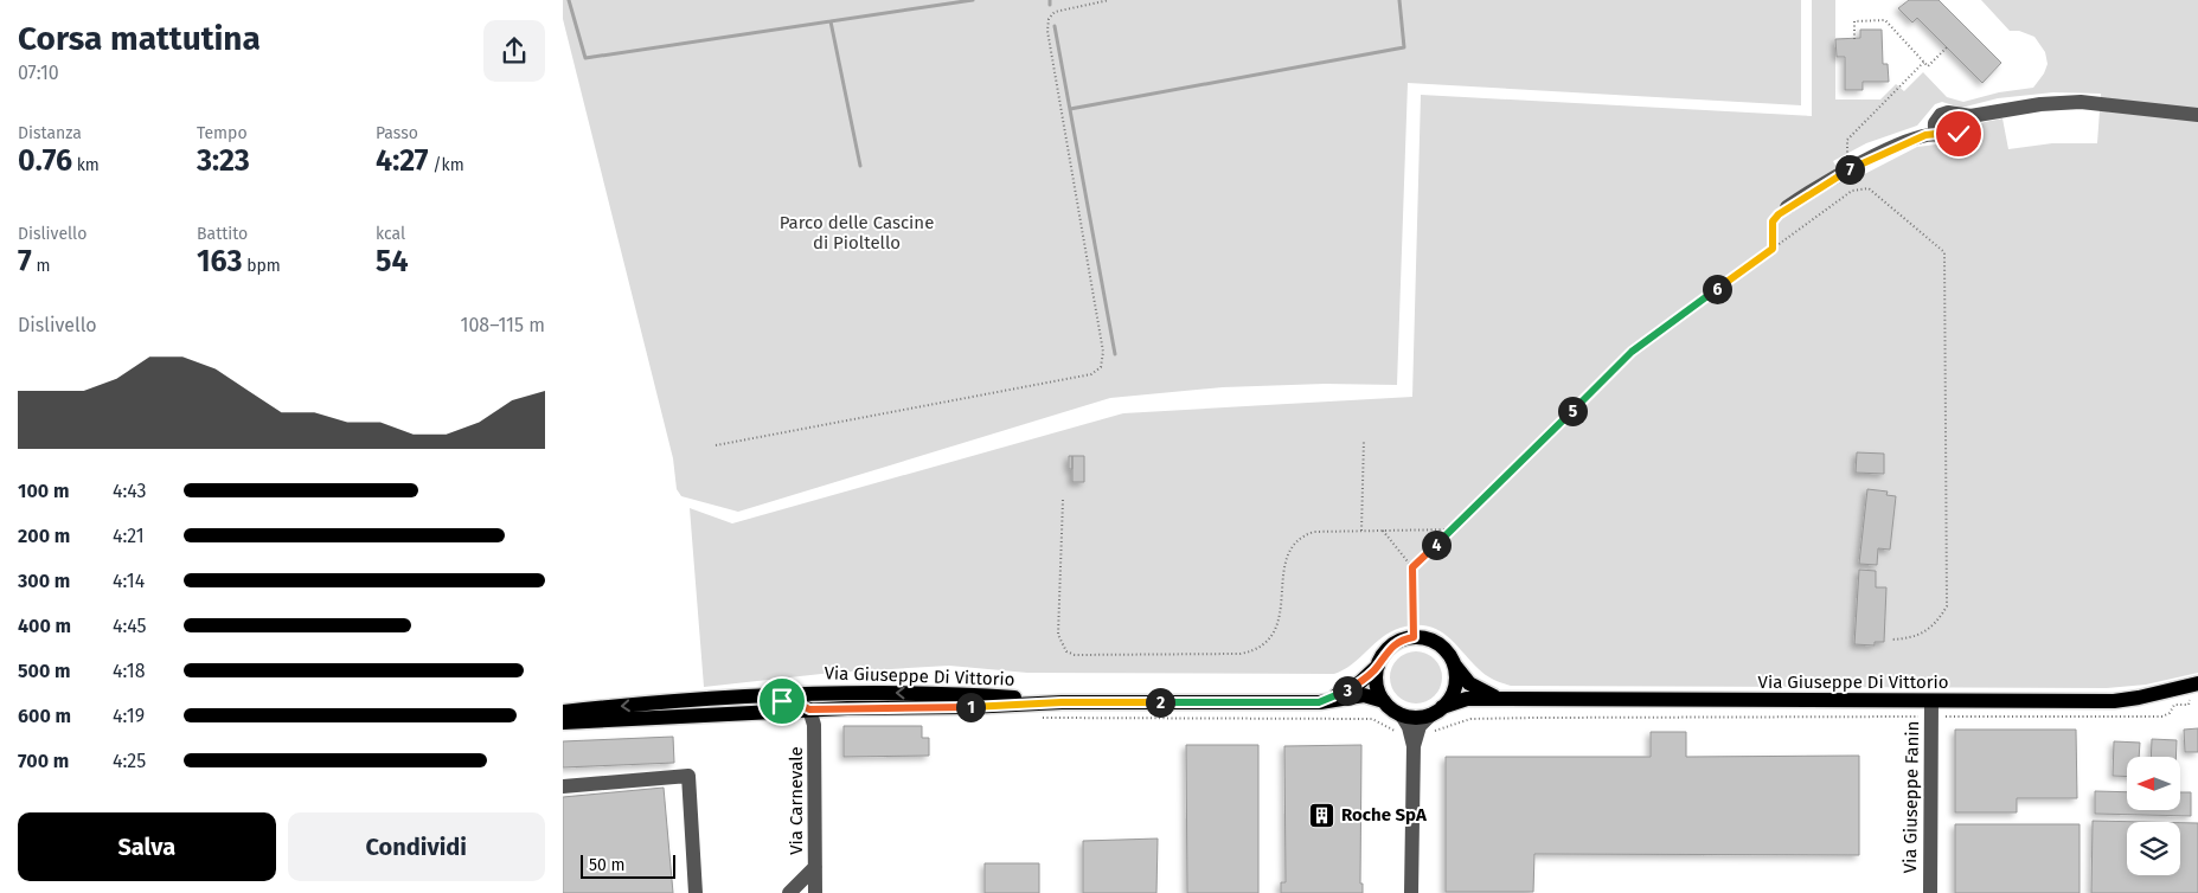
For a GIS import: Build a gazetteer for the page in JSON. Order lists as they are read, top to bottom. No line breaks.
{"streets":{"main road":["Via Giuseppe Di Vittorio"],"street":["Via Giuseppe Fanin","Via Carnevale"]},"crossings":[["Via Giuseppe Di Vittorio","Via Giuseppe Fanin"],["Via Giuseppe Di Vittorio","Via Carnevale"]],"parks":["Parco delle Cascine di Pioltello"],"places":{"building":["Roche SpA"]},"scale_bar":"50 m","north":"left","page":{"heading":["Corsa mattutina","07:10"],"stats":[["Distanza","0.76 km"],["Tempo","3:23"],["Passo","4:27 /km"],["Dislivello","7 m"],["Battito","163 bpm"],["kcal","54"]],"pins":["7","6","5","4","3","2","1"],"chart":["Dislivello","108–115 m"],"list":[{"name":"100 m","note":"4:43"},{"name":"200 m","note":"4:21"},{"name":"300 m","note":"4:14"},{"name":"400 m","note":"4:45"},{"name":"500 m","note":"4:18"},{"name":"600 m","note":"4:19"},{"name":"700 m","note":"4:25"}],"buttons":["Salva","Condividi"],"scale":"50 m"}}
